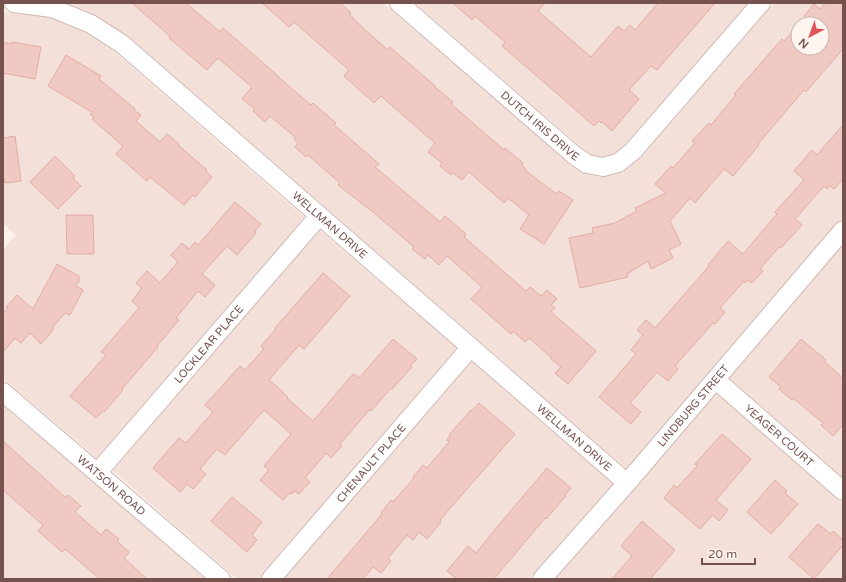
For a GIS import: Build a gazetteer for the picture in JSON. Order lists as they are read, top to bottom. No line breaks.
{"streets":{"street":["DUTCH IRIS DRIVE","WELLMAN DRIVE","LOCKLEAR PLACE","LINDBURG STREET","YEAGER COURT","CHENAULT PLACE","WATSON ROAD"]},"crossings":[["WELLMAN DRIVE","LOCKLEAR PLACE"],["WELLMAN DRIVE","LINDBURG STREET"],["WELLMAN DRIVE","CHENAULT PLACE"],["LOCKLEAR PLACE","WATSON ROAD"],["LINDBURG STREET","YEAGER COURT"]],"scale_bar":"20 m","north":"bottom left"}
